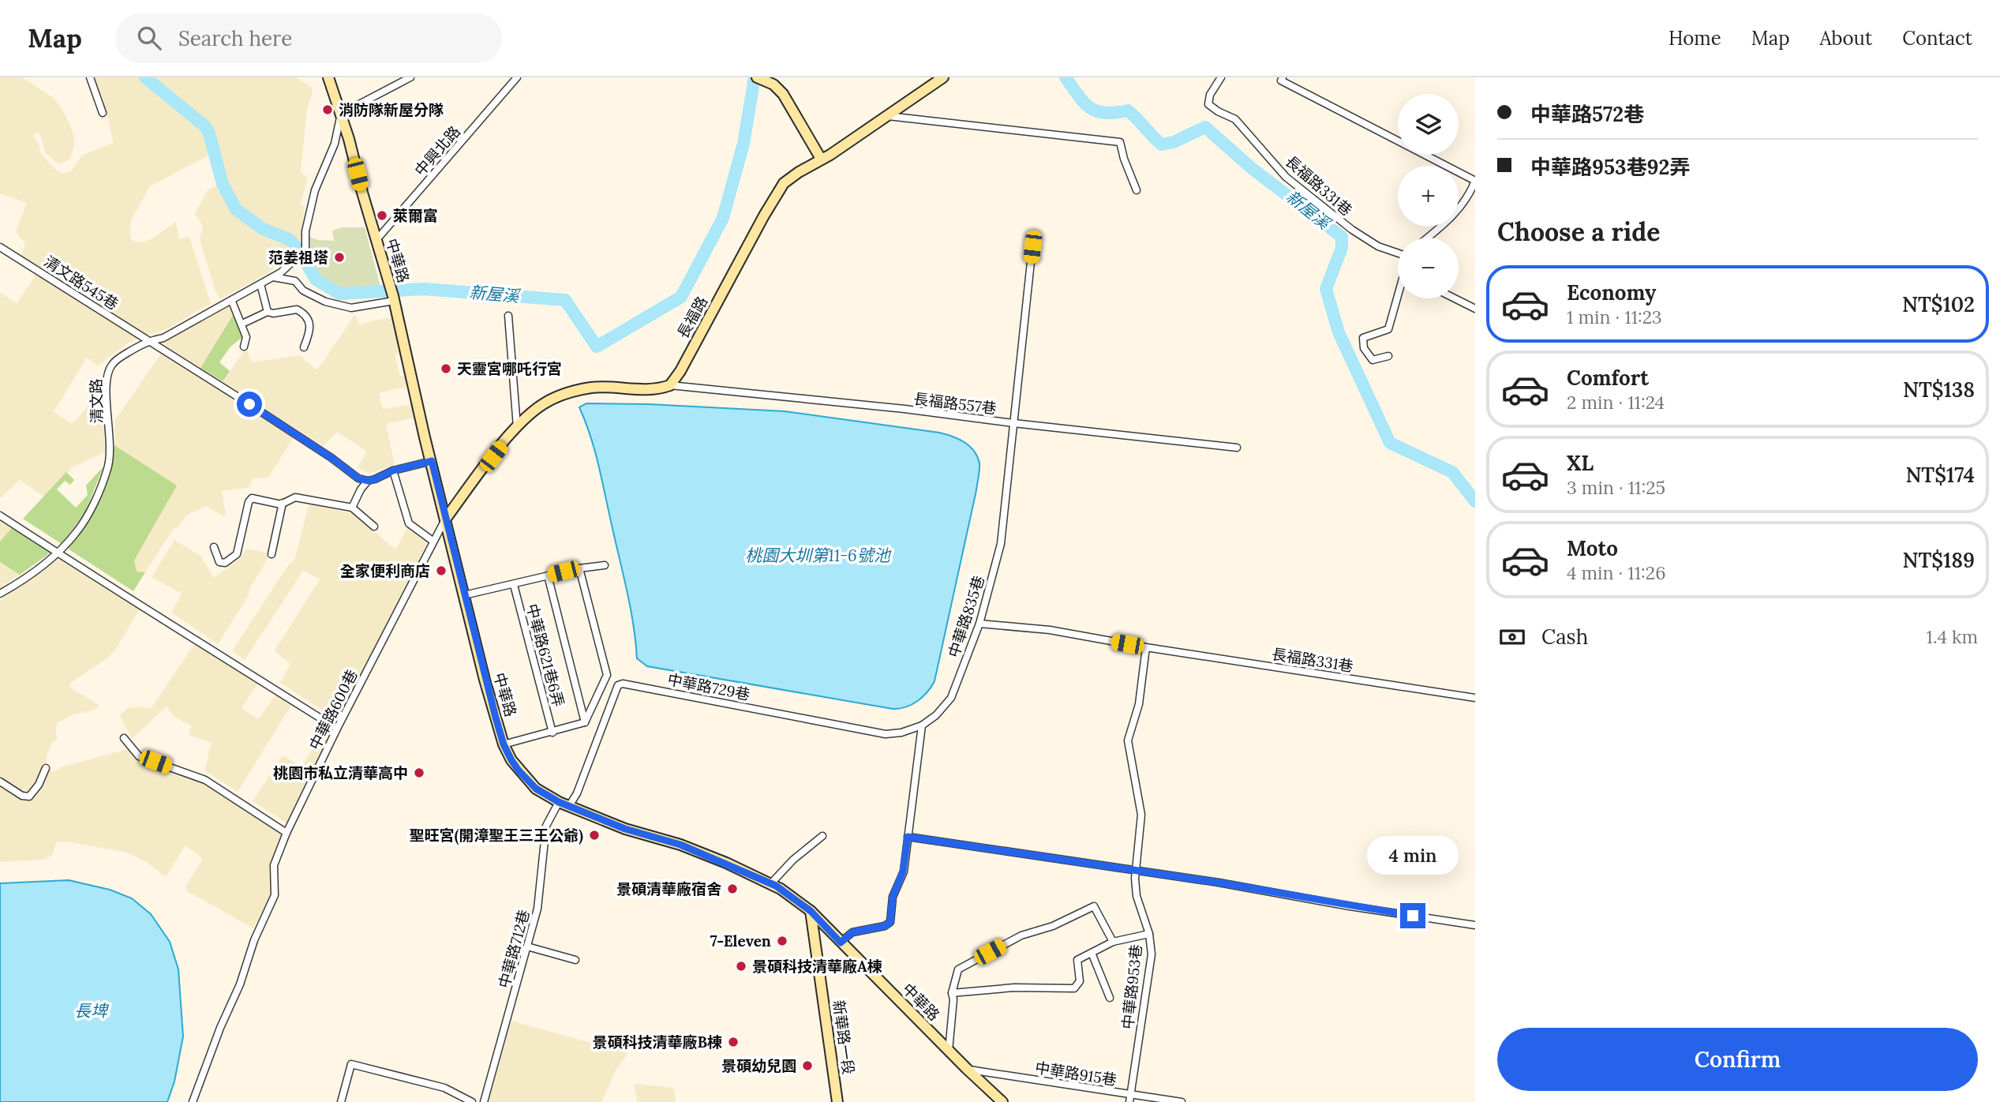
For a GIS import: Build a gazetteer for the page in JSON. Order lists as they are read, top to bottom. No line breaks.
{"streets":{"main road":["中華路","長福路","新華路一段"],"street":["中興北路","長福路331巷","清文路545巷","清文路","長福路557巷","中華路835巷","中華路621巷6弄","中華路729巷","中華路600巷","中華路712巷","中華路953巷","中華路915巷"]},"crossings":[["中興北路","中華路"],["長福路331巷","中華路835巷"],["長福路331巷","中華路953巷"],["中華路","清文路"],["中華路","中華路729巷"],["中華路","中華路600巷"],["中華路","中華路712巷"],["中華路","新華路一段"],["中華路","中華路915巷"],["清文路545巷","清文路"],["長福路","長福路557巷"],["長福路557巷","中華路835巷"],["中華路835巷","中華路729巷"],["中華路953巷","中華路915巷"]],"water":["新屋溪","桃園大圳第11-6號池","長埤"],"places":["消防隊新屋分隊","萊爾富","范姜祖塔","天靈宮哪吒行宮","全家便利商店","桃園市私立清華高中","聖旺宮(開漳聖王三王公爺)","景碩清華廠宿舍","7-Eleven","景碩科技清華廠A棟","景碩科技清華廠B棟","景碩幼兒園"],"page":{"header":"Map","search":"Search here","nav":["Home","Map","About","Contact"],"banner":["中華路572巷","中華路953巷92弄"],"map_buttons":["+","−"],"heading":"Choose a ride","list":[{"name":"Economy","note":"1 min · 11:23","value":"NT$102"},{"name":"Comfort","note":"2 min · 11:24","value":"NT$138"},{"name":"XL","note":"3 min · 11:25","value":"NT$174"},{"name":"Moto","note":"4 min · 11:26","value":"NT$189"}],"pay":["Cash","1.4 km"],"bubble":"4 min","buttons":"Confirm"}}
